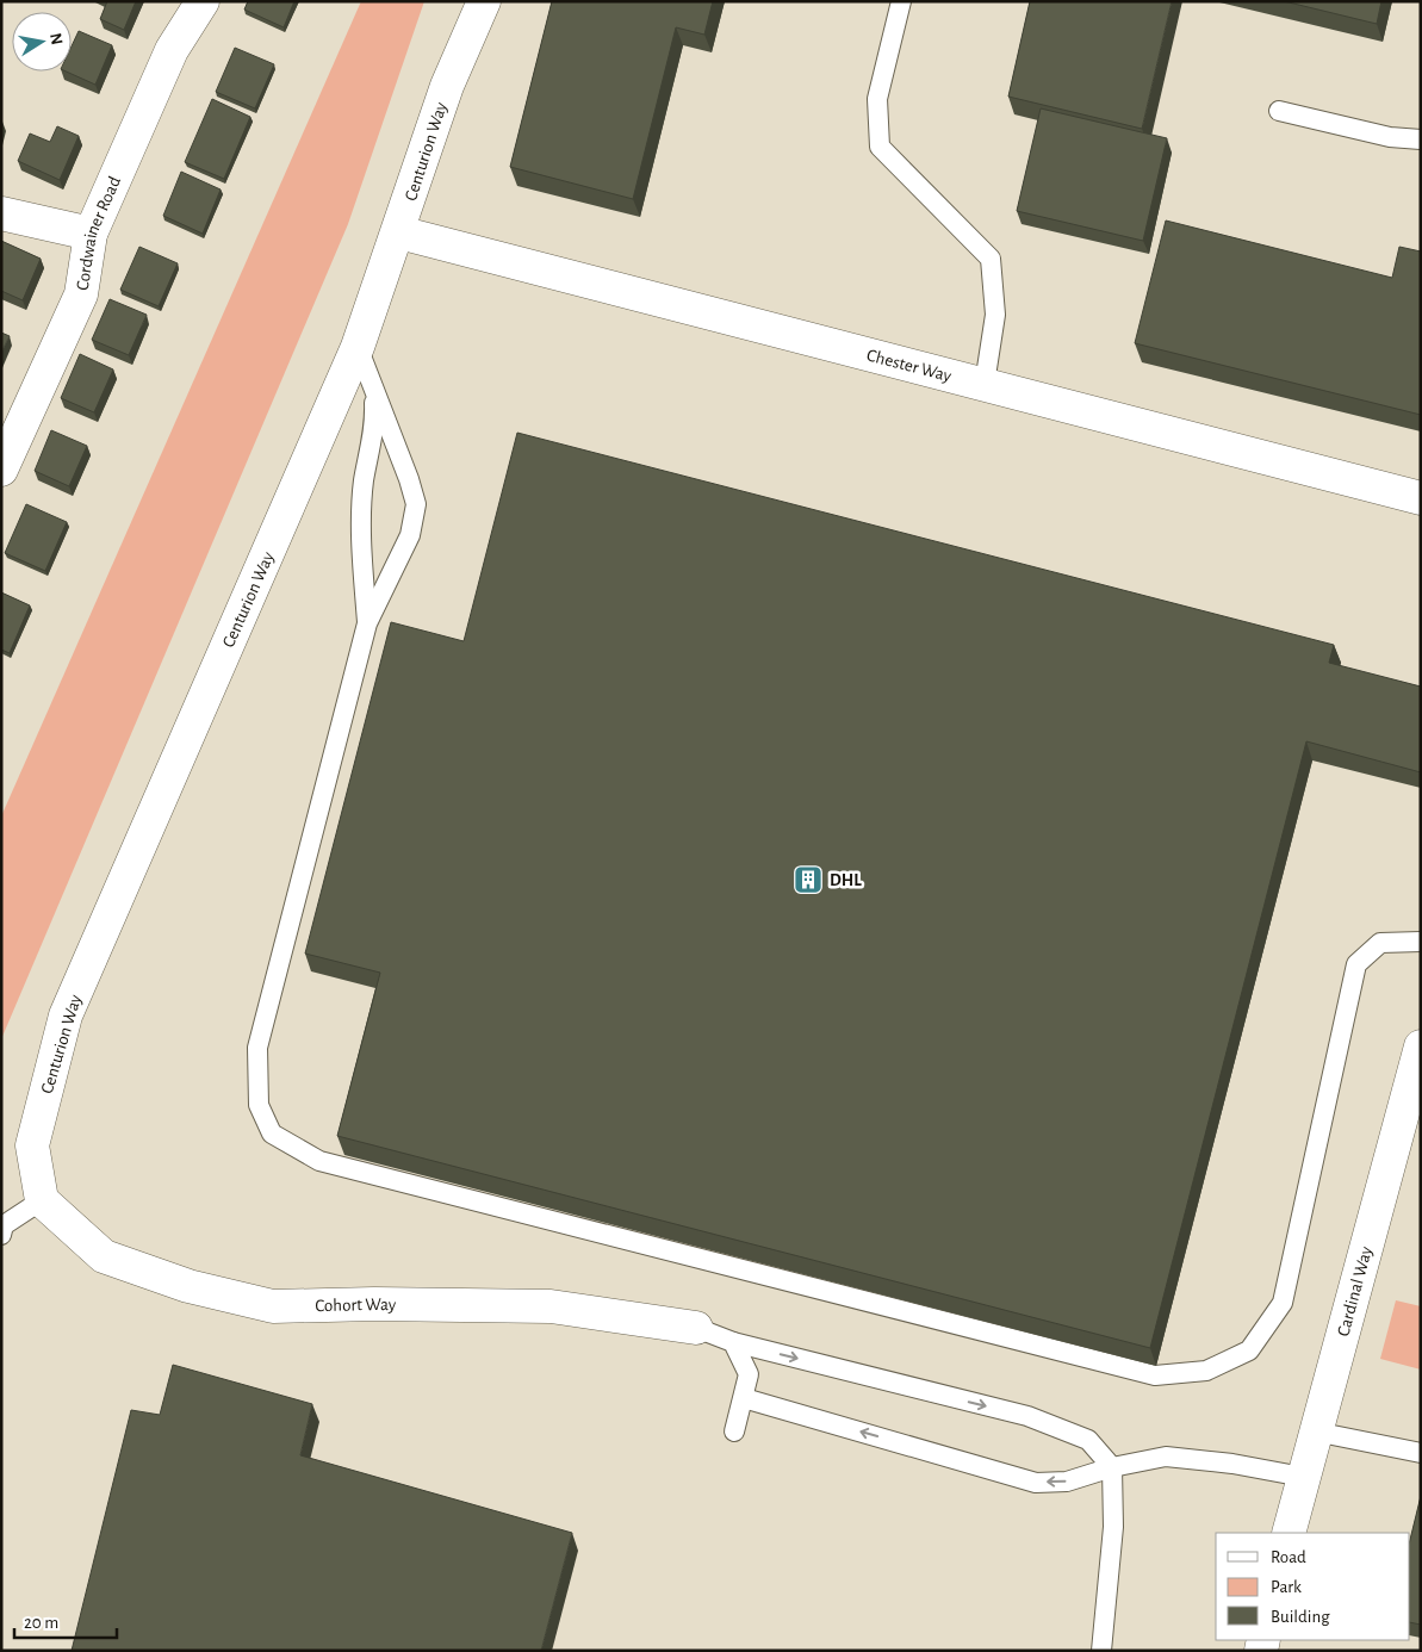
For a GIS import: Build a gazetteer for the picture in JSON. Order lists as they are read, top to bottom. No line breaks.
{"streets":{"street":["Centurion Way","Cordwainer Road","Chester Way","Cardinal Way","Cohort Way"]},"crossings":[["Centurion Way","Chester Way"],["Centurion Way","Cohort Way"]],"places":{"building":["DHL"]},"legend":["Road","Park","Building"],"scale_bar":"20 m","north":"right"}
